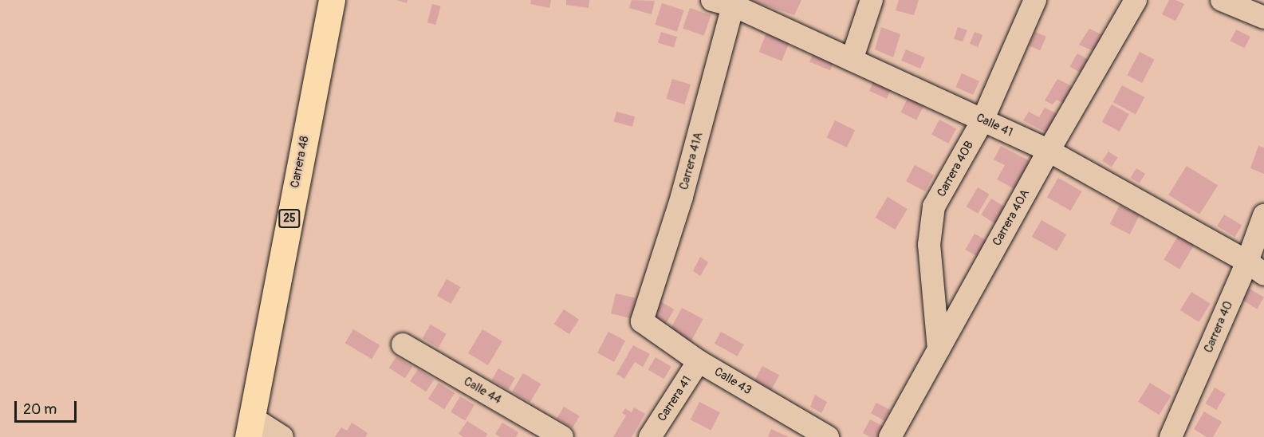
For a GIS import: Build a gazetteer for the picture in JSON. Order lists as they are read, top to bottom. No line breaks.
{"streets":{"highway":["Carrera 48","25"],"street":["Calle 41","Carrera 41A","Carrera 40B","Carrera 40A","Carrera 40","Calle 43","Calle 44","Carrera 41"]},"crossings":[["Calle 41","Carrera 41A"],["Calle 41","Carrera 40B"],["Calle 41","Carrera 40A"],["Calle 41","Carrera 40"],["Carrera 41A","Calle 43"],["Carrera 40B","Carrera 40A"],["Calle 43","Carrera 41"]],"scale_bar":"20 m"}
